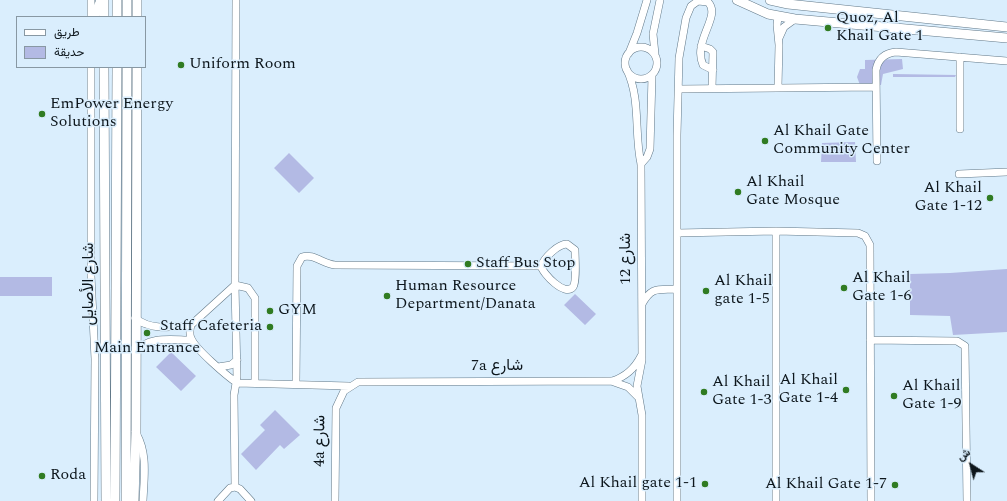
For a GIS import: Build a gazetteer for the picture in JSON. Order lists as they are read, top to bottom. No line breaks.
{"streets":{"street":["شارع 12","شارع الأصايل","7a شارع","4a شارع"]},"crossings":[["شارع 12","7a شارع"],["7a شارع","4a شارع"]],"places":["Quoz, Al Khail Gate 1","Uniform Room","EmPower Energy Solutions","Al Khail Gate Community Center","Al Khail Gate Mosque","Al Khail Gate 1-12","Staff Bus Stop","Al Khail Gate 1-6","Al Khail gate 1-5","Human Resource Department/Danata","GYM","Staff Cafeteria","Main Entrance","Al Khail Gate 1-4","Al Khail Gate 1-3","Al Khail Gate 1-9","Roda","Al Khail gate 1-1","Al Khail Gate 1-7"],"legend":["طريق","حديقة"],"north":"top left"}
